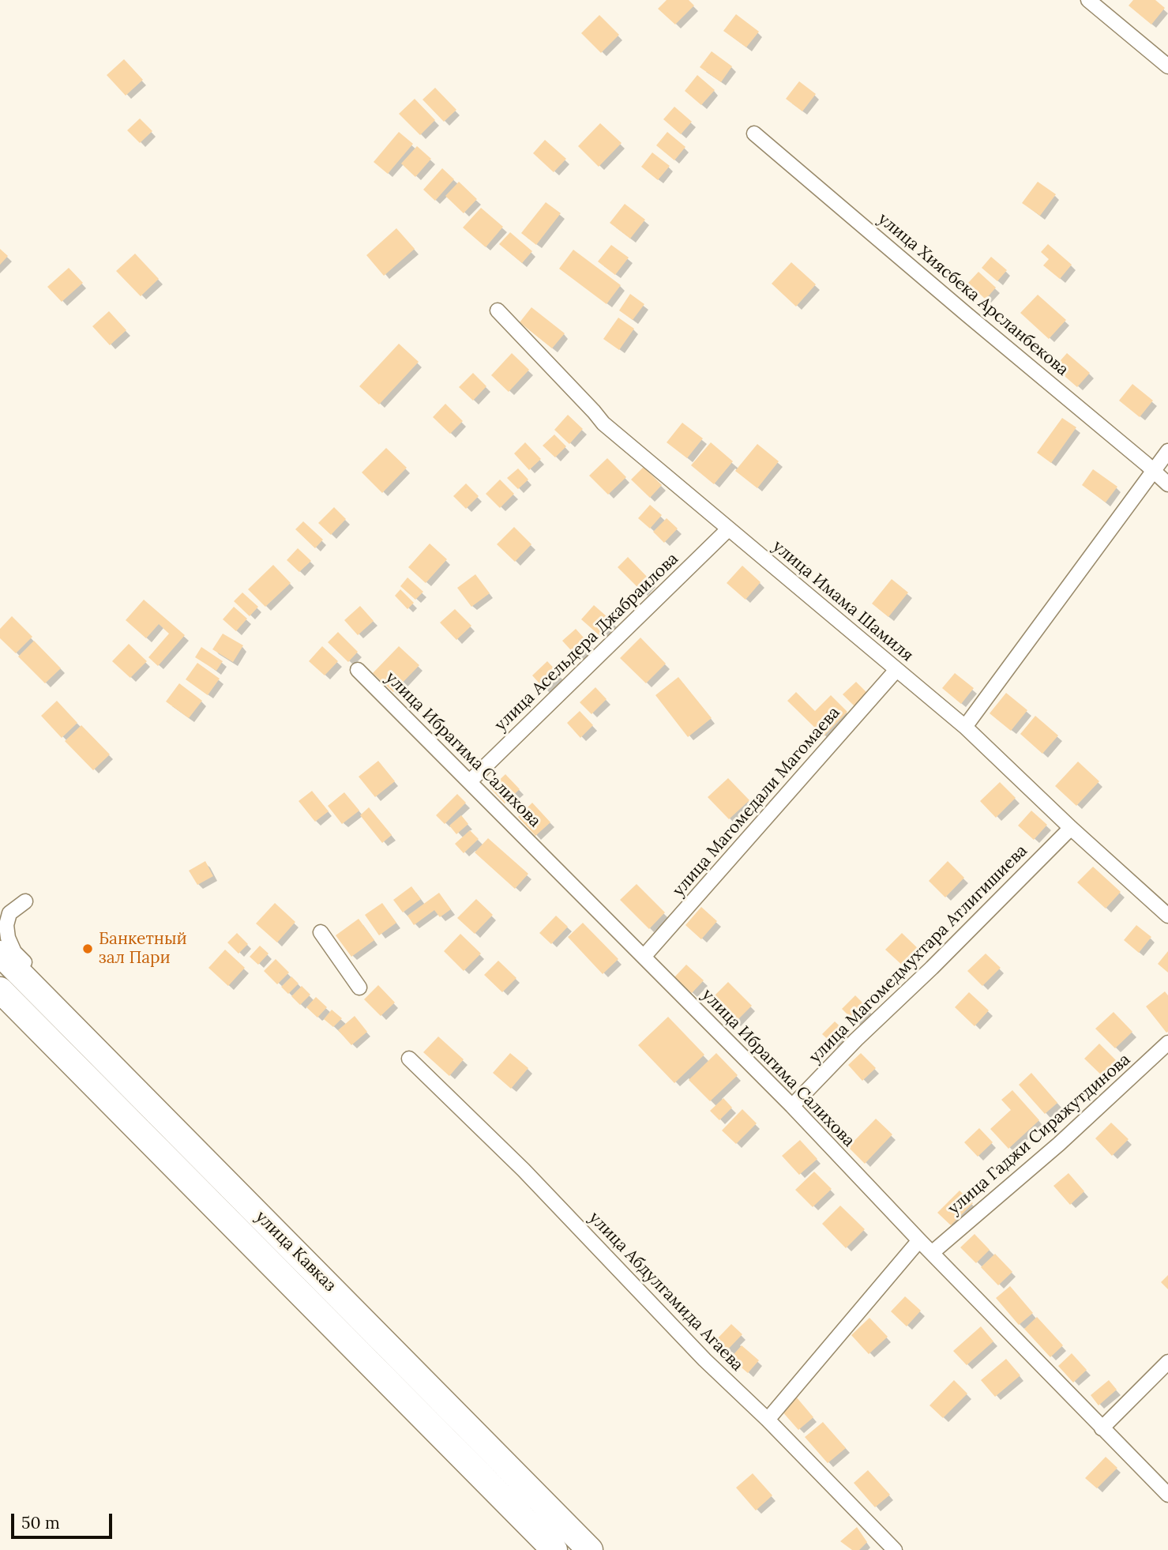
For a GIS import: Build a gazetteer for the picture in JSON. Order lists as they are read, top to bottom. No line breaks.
{"streets":{"highway":["улица Кавказ"],"street":["улица Хиясбека Арсланбекова","улица Имама Шамиля","улица Асельдера Джабраилова","улица Ибрагима Салихова","улица Магомедали Магомаева","улица Магомедмухтара Атлигишиева","улица Гаджи Сиражутдинова","улица Абдулгамида Агаева"]},"crossings":[["улица Имама Шамиля","улица Асельдера Джабраилова"],["улица Имама Шамиля","улица Магомедали Магомаева"],["улица Имама Шамиля","улица Магомедмухтара Атлигишиева"],["улица Асельдера Джабраилова","улица Ибрагима Салихова"],["улица Ибрагима Салихова","улица Магомедали Магомаева"],["улица Ибрагима Салихова","улица Магомедмухтара Атлигишиева"],["улица Ибрагима Салихова","улица Гаджи Сиражутдинова"]],"places":["Банкетный зал Пари"],"scale_bar":"50 m"}
